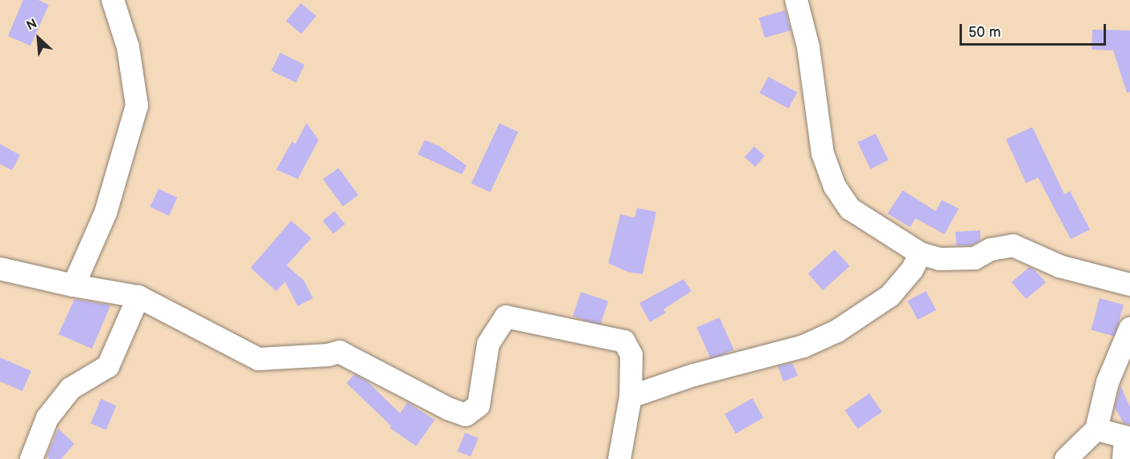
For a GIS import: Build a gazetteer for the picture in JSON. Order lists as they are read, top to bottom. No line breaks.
{"scale_bar":"50 m","north":"top left"}
